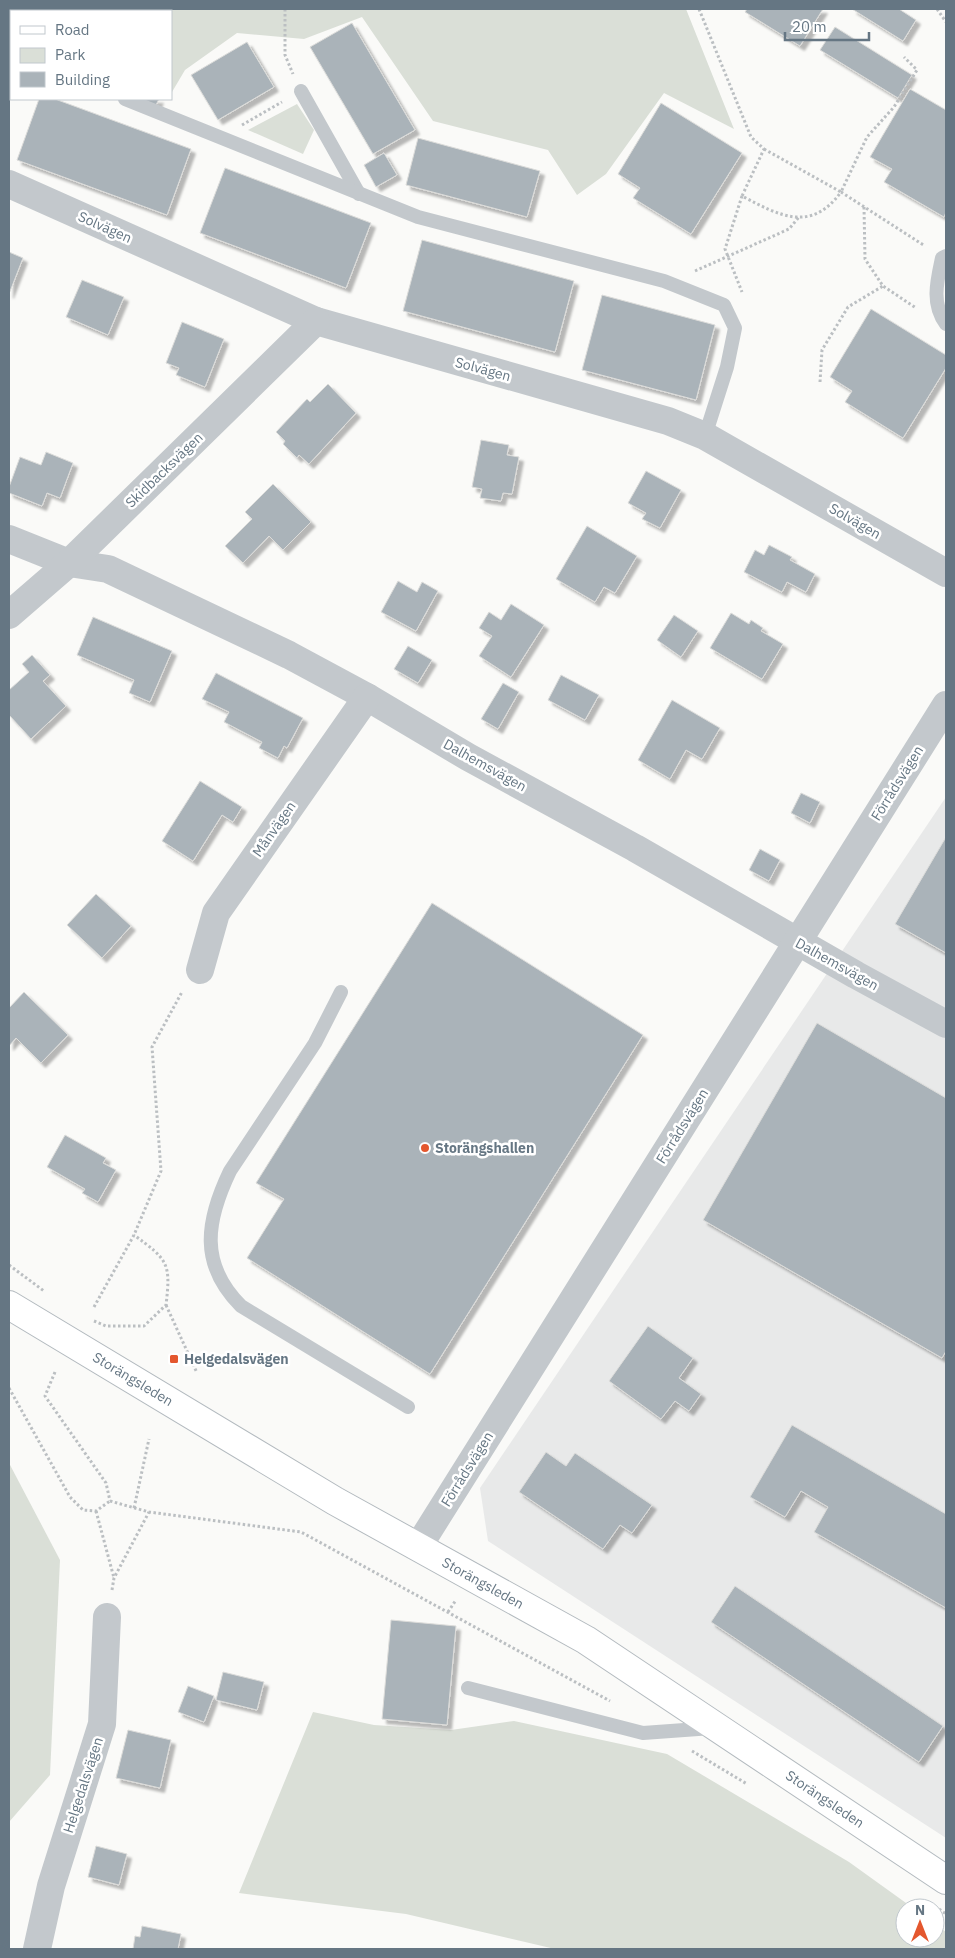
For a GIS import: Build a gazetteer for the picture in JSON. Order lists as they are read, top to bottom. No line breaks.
{"streets":{"main road":["Storängsleden"],"street":["Solvägen","Skidbacksvägen","Dalhemsvägen","Förrådsvägen","Månvägen","Helgedalsvägen"]},"crossings":[["Solvägen","Skidbacksvägen"],["Skidbacksvägen","Dalhemsvägen"],["Dalhemsvägen","Förrådsvägen"],["Dalhemsvägen","Månvägen"],["Förrådsvägen","Storängsleden"]],"places":{"other":["Storängshallen"],"transit":["Helgedalsvägen"]},"legend":["Road","Park","Building"],"scale_bar":"20 m","north":"top"}
